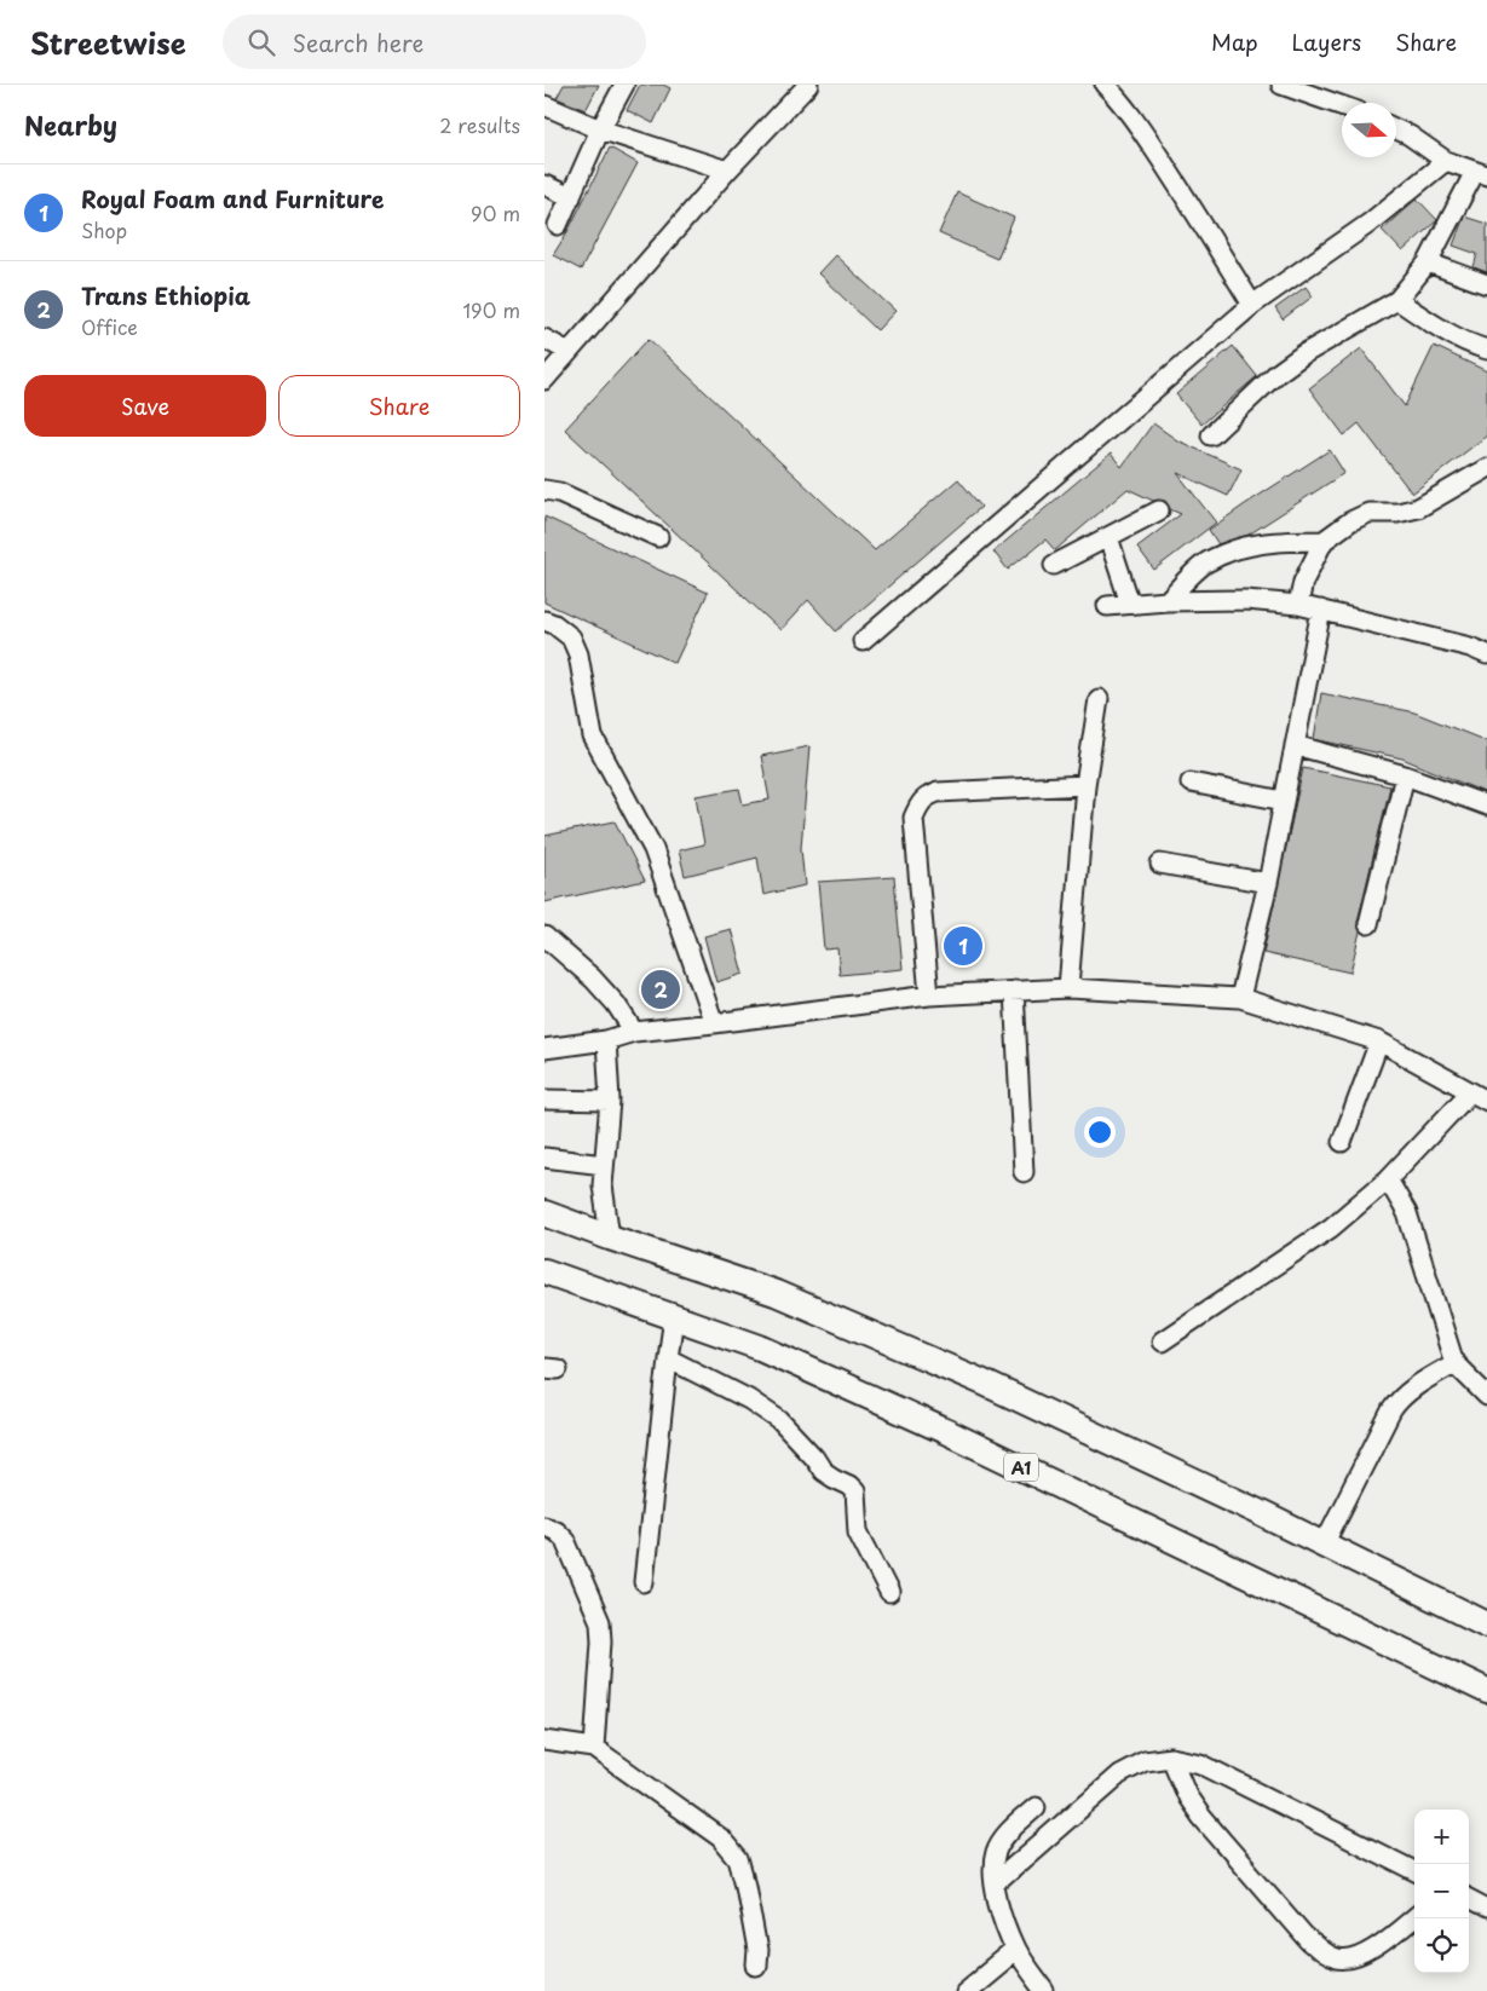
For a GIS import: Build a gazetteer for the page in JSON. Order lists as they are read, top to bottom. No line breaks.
{"streets":{"main road":["A1"]},"north":"right","page":{"header":"Streetwise","search":"Search here","nav":["Map","Layers","Share"],"heading":["Nearby","2 results"],"list":[{"mark":"1","name":"Royal Foam and Furniture","note":"Shop","value":"90 m"},{"mark":"2","name":"Trans Ethiopia","note":"Office","value":"190 m"}],"buttons":["Save","Share"],"pins":["1","2"],"map_buttons":["+","−"]}}
